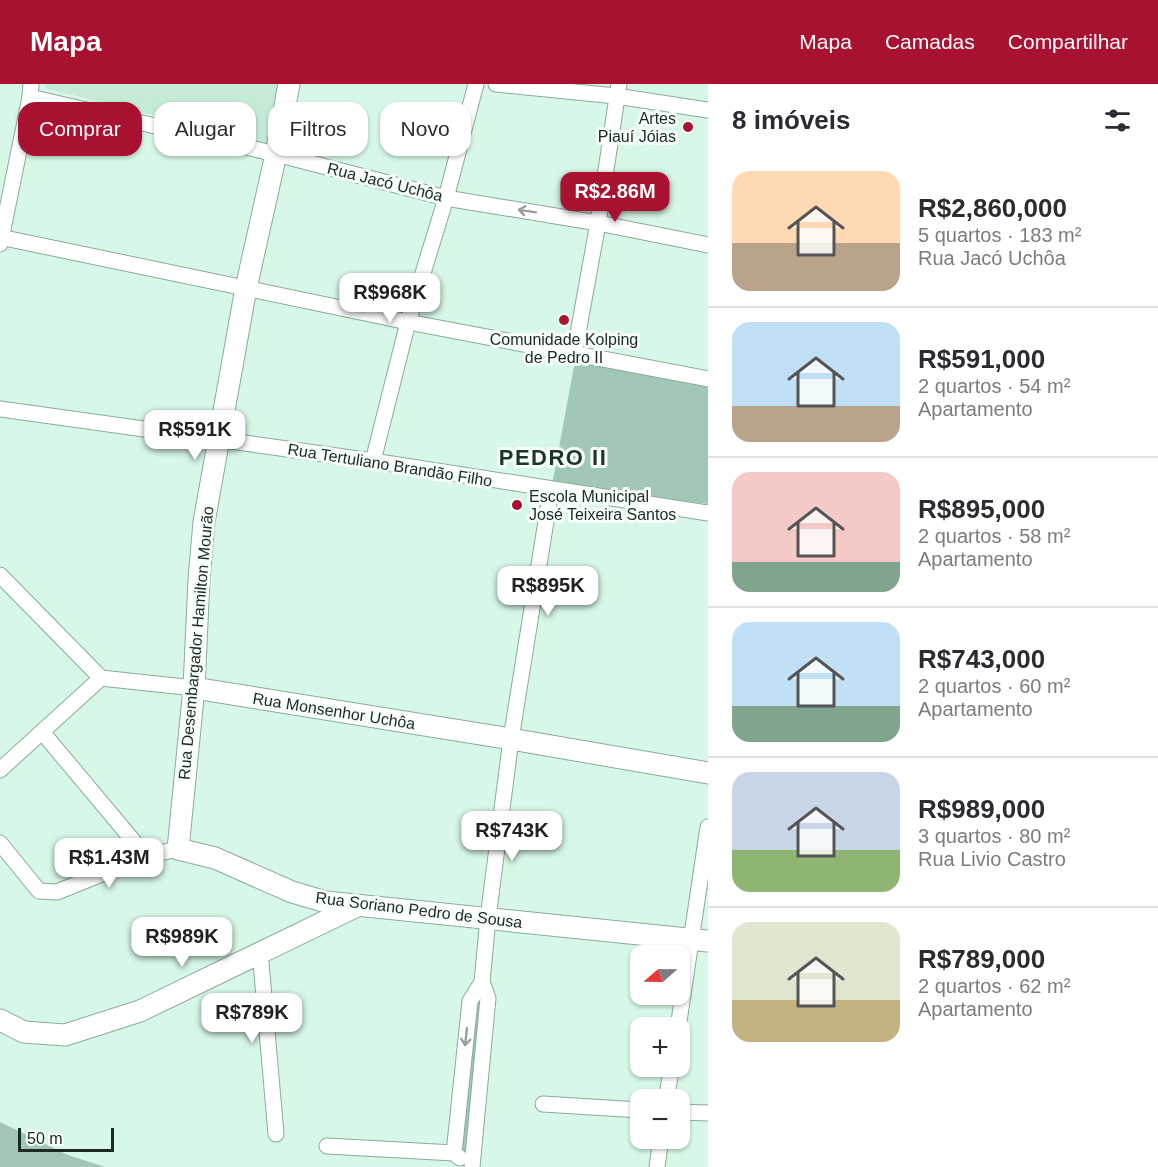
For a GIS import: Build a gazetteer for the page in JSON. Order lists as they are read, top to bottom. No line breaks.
{"streets":{"street":["Rua Jacó Uchôa","Rua Tertuliano Brandão Filho","Rua Desembargador Hamilton Mourão","Rua Monsenhor Uchôa","Rua Soriano Pedro de Sousa"]},"crossings":[["Rua Tertuliano Brandão Filho","Rua Desembargador Hamilton Mourão"],["Rua Desembargador Hamilton Mourão","Rua Monsenhor Uchôa"],["Rua Desembargador Hamilton Mourão","Rua Soriano Pedro de Sousa"]],"districts":["PEDRO II"],"places":["Artes Piauí Jóias","Comunidade Kolping de Pedro II","Escola Municipal José Teixeira Santos"],"scale_bar":"50 m","north":"left","page":{"header":"Mapa","nav":["Mapa","Camadas","Compartilhar"],"heading":"8 imóveis","chip":["Comprar","Alugar","Filtros","Novo"],"list":[{"name":"R$2,860,000","note":"5 quartos · 183 m² · Rua Jacó Uchôa"},{"name":"R$591,000","note":"2 quartos · 54 m² · Apartamento"},{"name":"R$895,000","note":"2 quartos · 58 m² · Apartamento"},{"name":"R$743,000","note":"2 quartos · 60 m² · Apartamento"},{"name":"R$989,000","note":"3 quartos · 80 m² · Rua Livio Castro"},{"name":"R$789,000","note":"2 quartos · 62 m² · Apartamento"}],"price":["R$2.86M","R$968K","R$591K","R$895K","R$743K","R$1.43M","R$989K","R$789K"],"map_buttons":["+","−"],"scale":"50 m"}}
